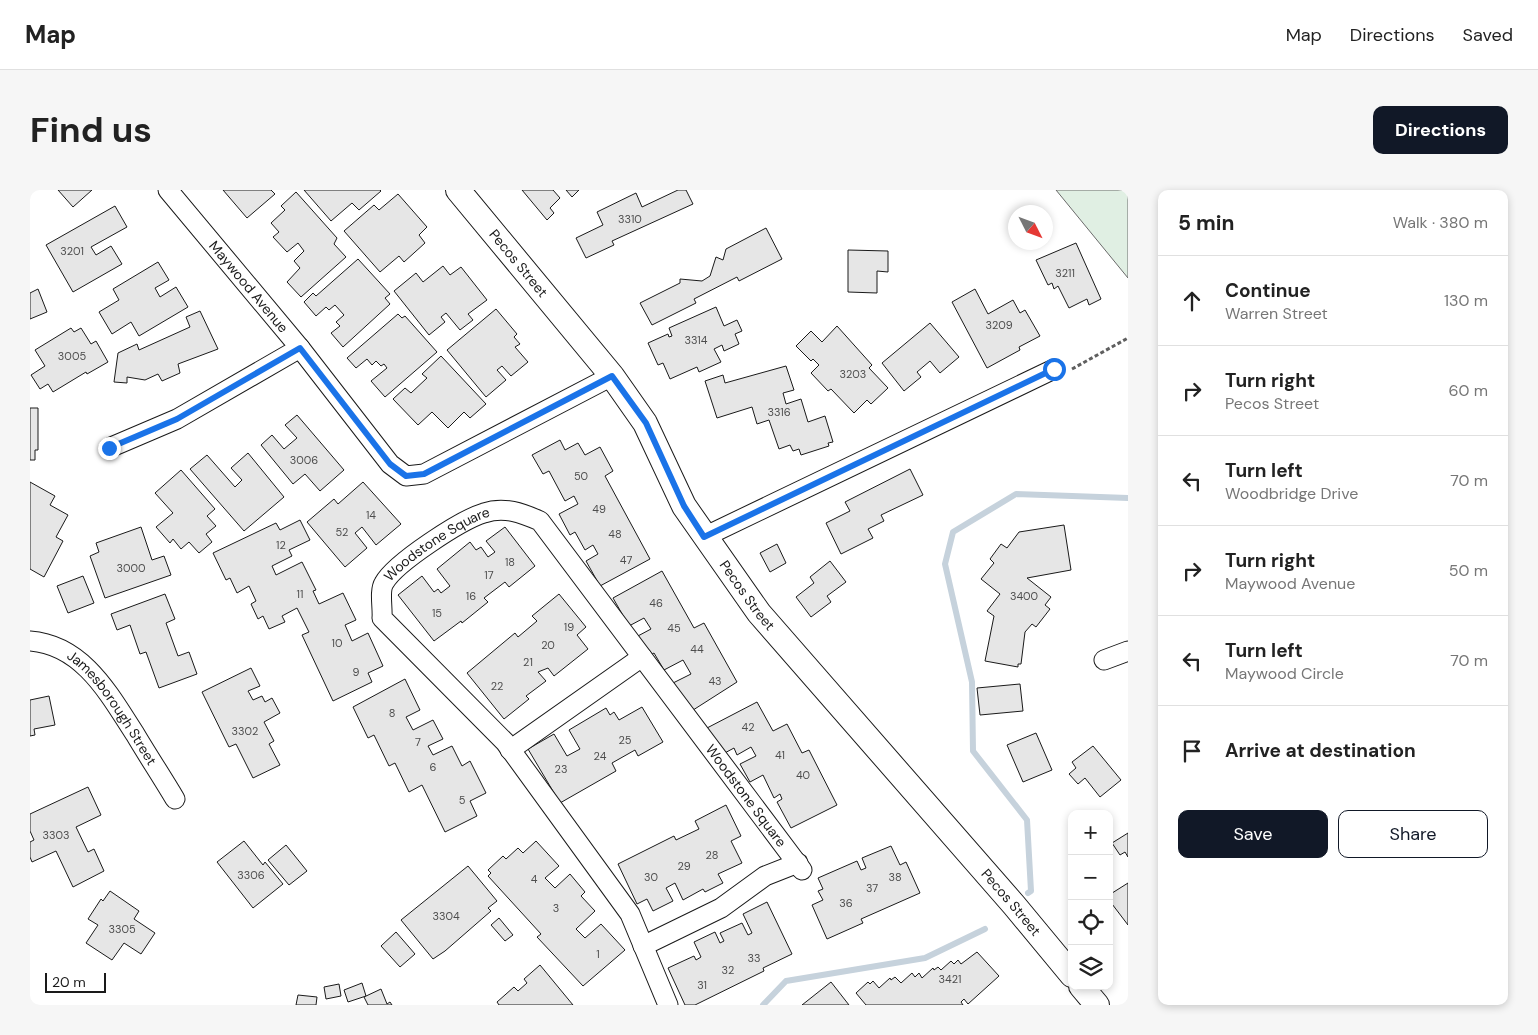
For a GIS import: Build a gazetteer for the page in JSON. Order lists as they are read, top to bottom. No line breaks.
{"streets":{"street":["Pecos Street","Maywood Avenue","Woodstone Square","Jamesborough Street"]},"crossings":[["Pecos Street","Maywood Avenue"]],"house_numbers":["3310","3201","3211","3209","3314","3005","3203","3316","3006","50","49","14","52","48","12","47","18","3000","17","11","16","3400","46","15","19","45","10","20","44","21","9","43","22","8","42","3302","25","7","41","24","6","23","40","5","3303","28","29","3306","30","38","4","37","36","3","3304","3305","1","33","32","3421","31"],"scale_bar":"20 m","north":"bottom right","page":{"header":"Map","nav":["Map","Directions","Saved"],"buttons":["Directions",["Save","Share"]],"title":"Find us","heading":["5 min","Walk · 380 m"],"list":[["Continue","Warren Street","130 m"],["Turn right","Pecos Street","60 m"],["Turn left","Woodbridge Drive","70 m"],["Turn right","Maywood Avenue","50 m"],["Turn left","Maywood Circle","70 m"],"Arrive at destination"],"map_buttons":["+","−"],"scale":"20 m"}}
